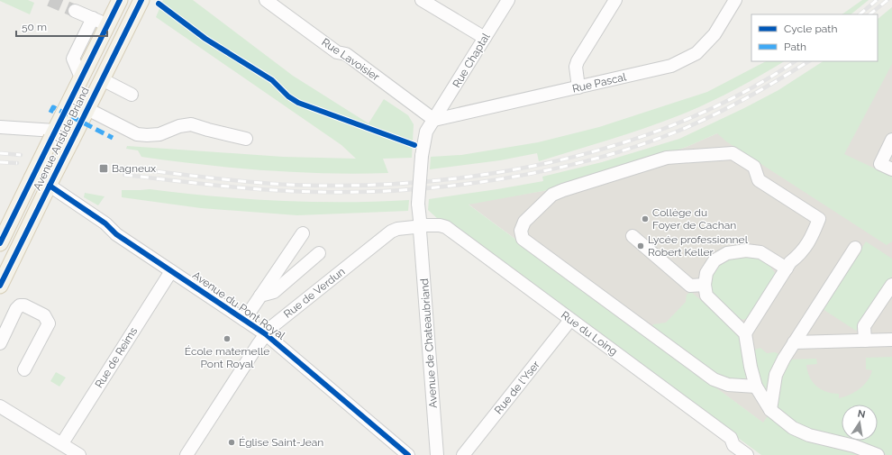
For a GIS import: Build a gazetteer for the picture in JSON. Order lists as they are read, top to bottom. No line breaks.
{"streets":{"main road":["Avenue Aristide Briand"],"street":["Rue Lavoisier","Rue Chaptal","Rue Pascal","Rue de Verdun","Avenue du Pont Royal","Rue du Loing","Avenue de Chateaubriand","Rue de Reims","Rue de l'Yser"]},"crossings":[["Rue Lavoisier","Rue Chaptal"],["Rue Lavoisier","Rue Pascal"],["Rue Lavoisier","Avenue de Chateaubriand"],["Rue Chaptal","Rue Pascal"],["Rue Chaptal","Avenue de Chateaubriand"],["Rue Pascal","Avenue de Chateaubriand"],["Avenue Aristide Briand","Avenue du Pont Royal"],["Rue de Verdun","Avenue du Pont Royal"],["Rue de Verdun","Rue du Loing"],["Rue de Verdun","Avenue de Chateaubriand"],["Avenue du Pont Royal","Rue de Reims"],["Rue du Loing","Avenue de Chateaubriand"],["Rue du Loing","Rue de l'Yser"]],"places":{"transit":["Bagneux"],"other":["Collège du Foyer de Cachan","Lycée professionnel Robert Keller","École maternelle Pont Royal","Église Saint-Jean"]},"legend":["Cycle path","Path"],"scale_bar":"50 m","north":"top"}
